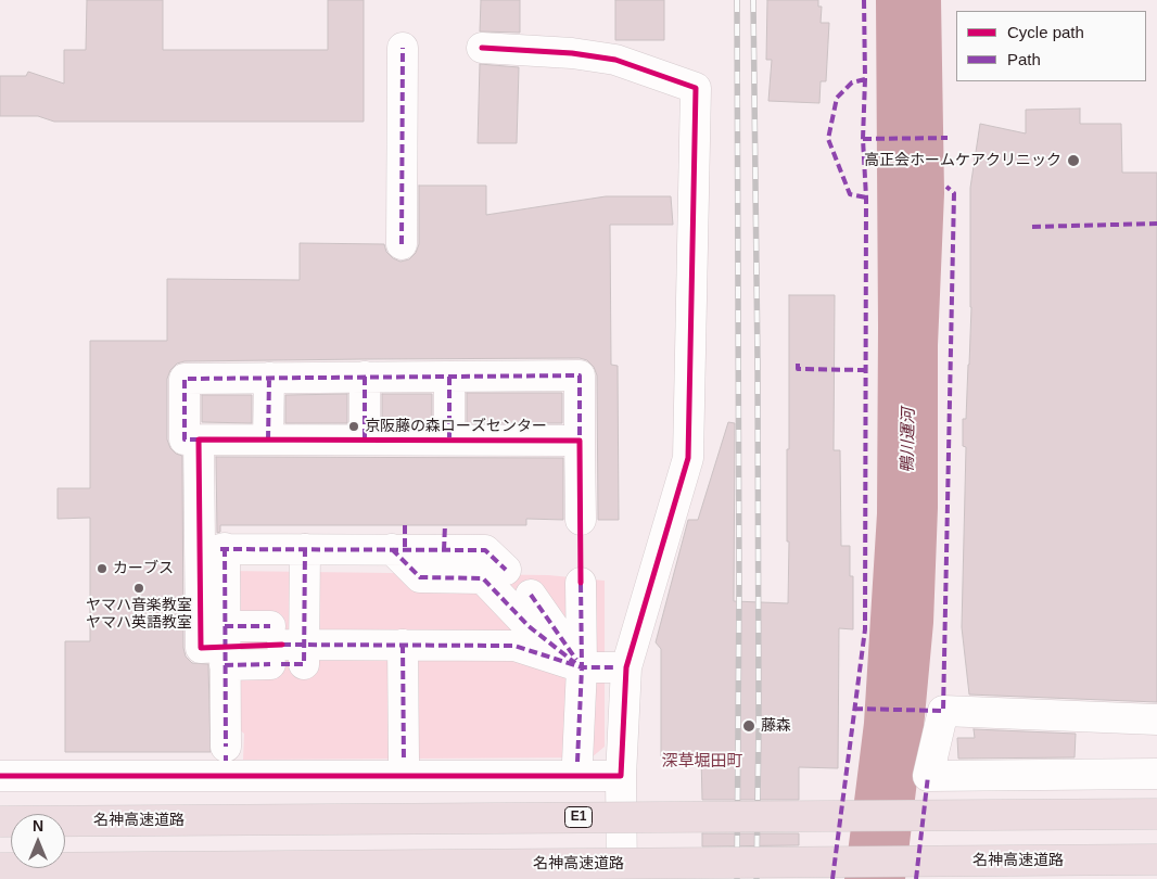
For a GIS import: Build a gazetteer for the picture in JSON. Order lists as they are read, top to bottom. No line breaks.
{"streets":{"highway":["E1","名神高速道路"]},"districts":["深草堀田町"],"water":["鴨川運河"],"places":["高正会ホームケアクリニック","京阪藤の森ローズセンター","カーブス","ヤマハ音楽教室 ヤマハ英語教室","藤森"],"legend":["Cycle path","Path"],"north":"top"}
